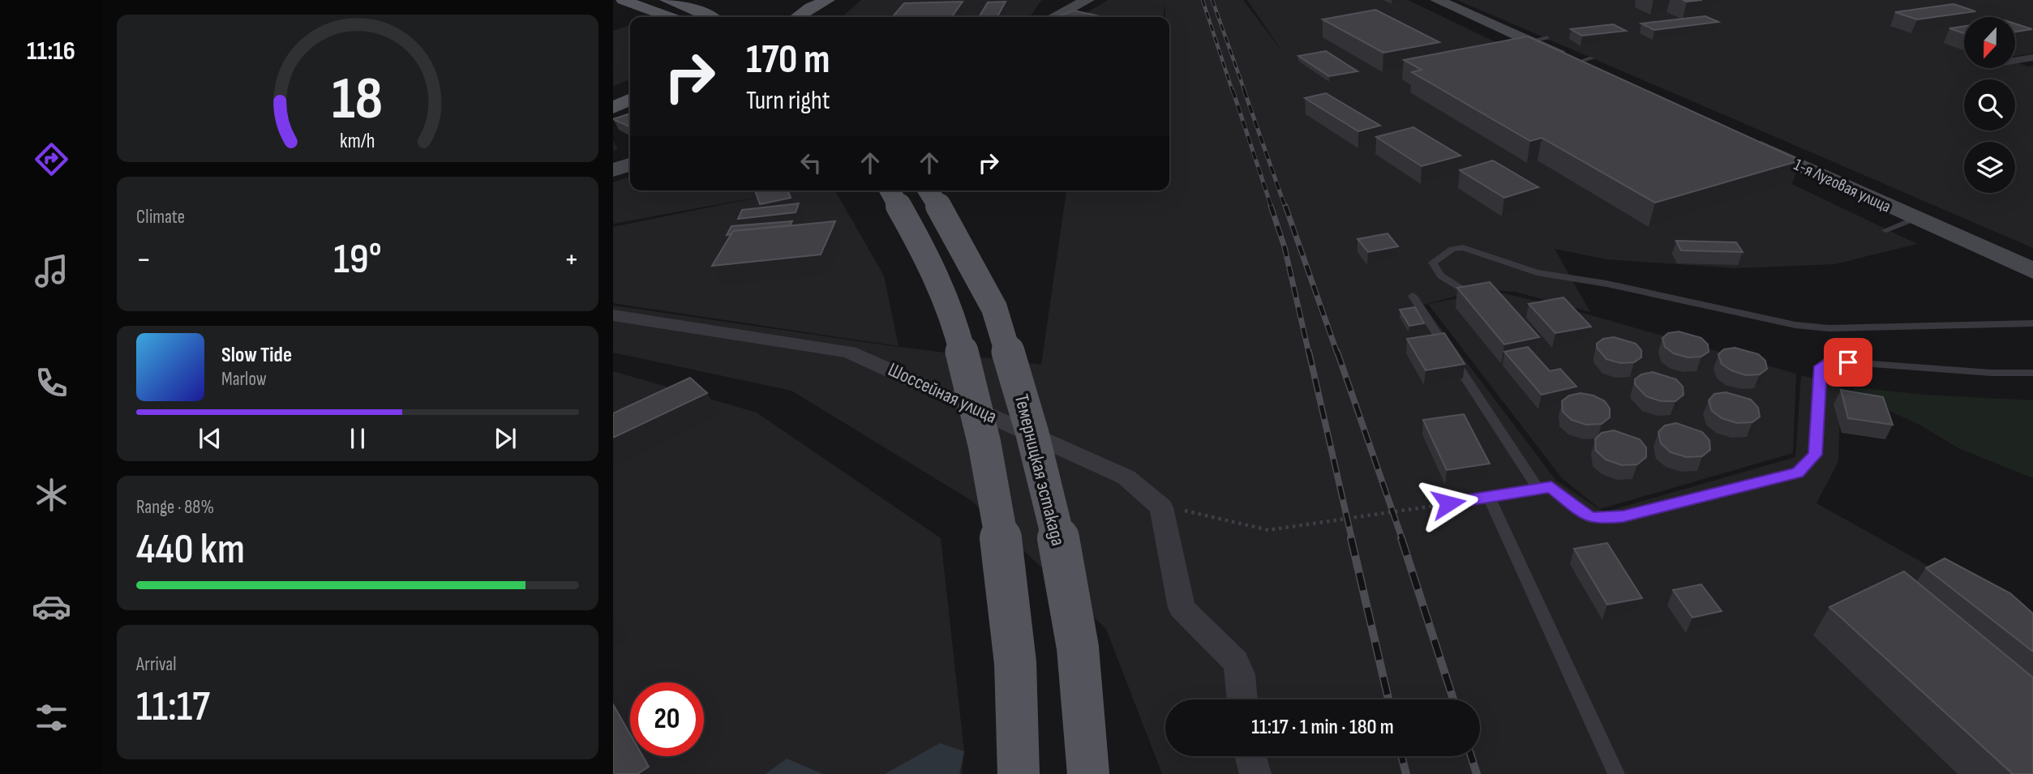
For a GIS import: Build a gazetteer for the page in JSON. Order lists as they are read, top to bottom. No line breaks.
{"streets":{"main road":["1-я Луговая улица","Темерницкая эстакада"],"street":["Шоссейная улица"]},"north":"bottom","page":{"tabs":"11:16","turn":["170 m","Turn right"],"tile":["Climate",["Range · 88%","440 km"],["Arrival","11:17"]],"heat":["−","19°","+"],"song":["Slow Tide","Marlow"],"limit":"20","trip":"11:17 · 1 min · 180 m","gauge":["18","km/h"]}}
